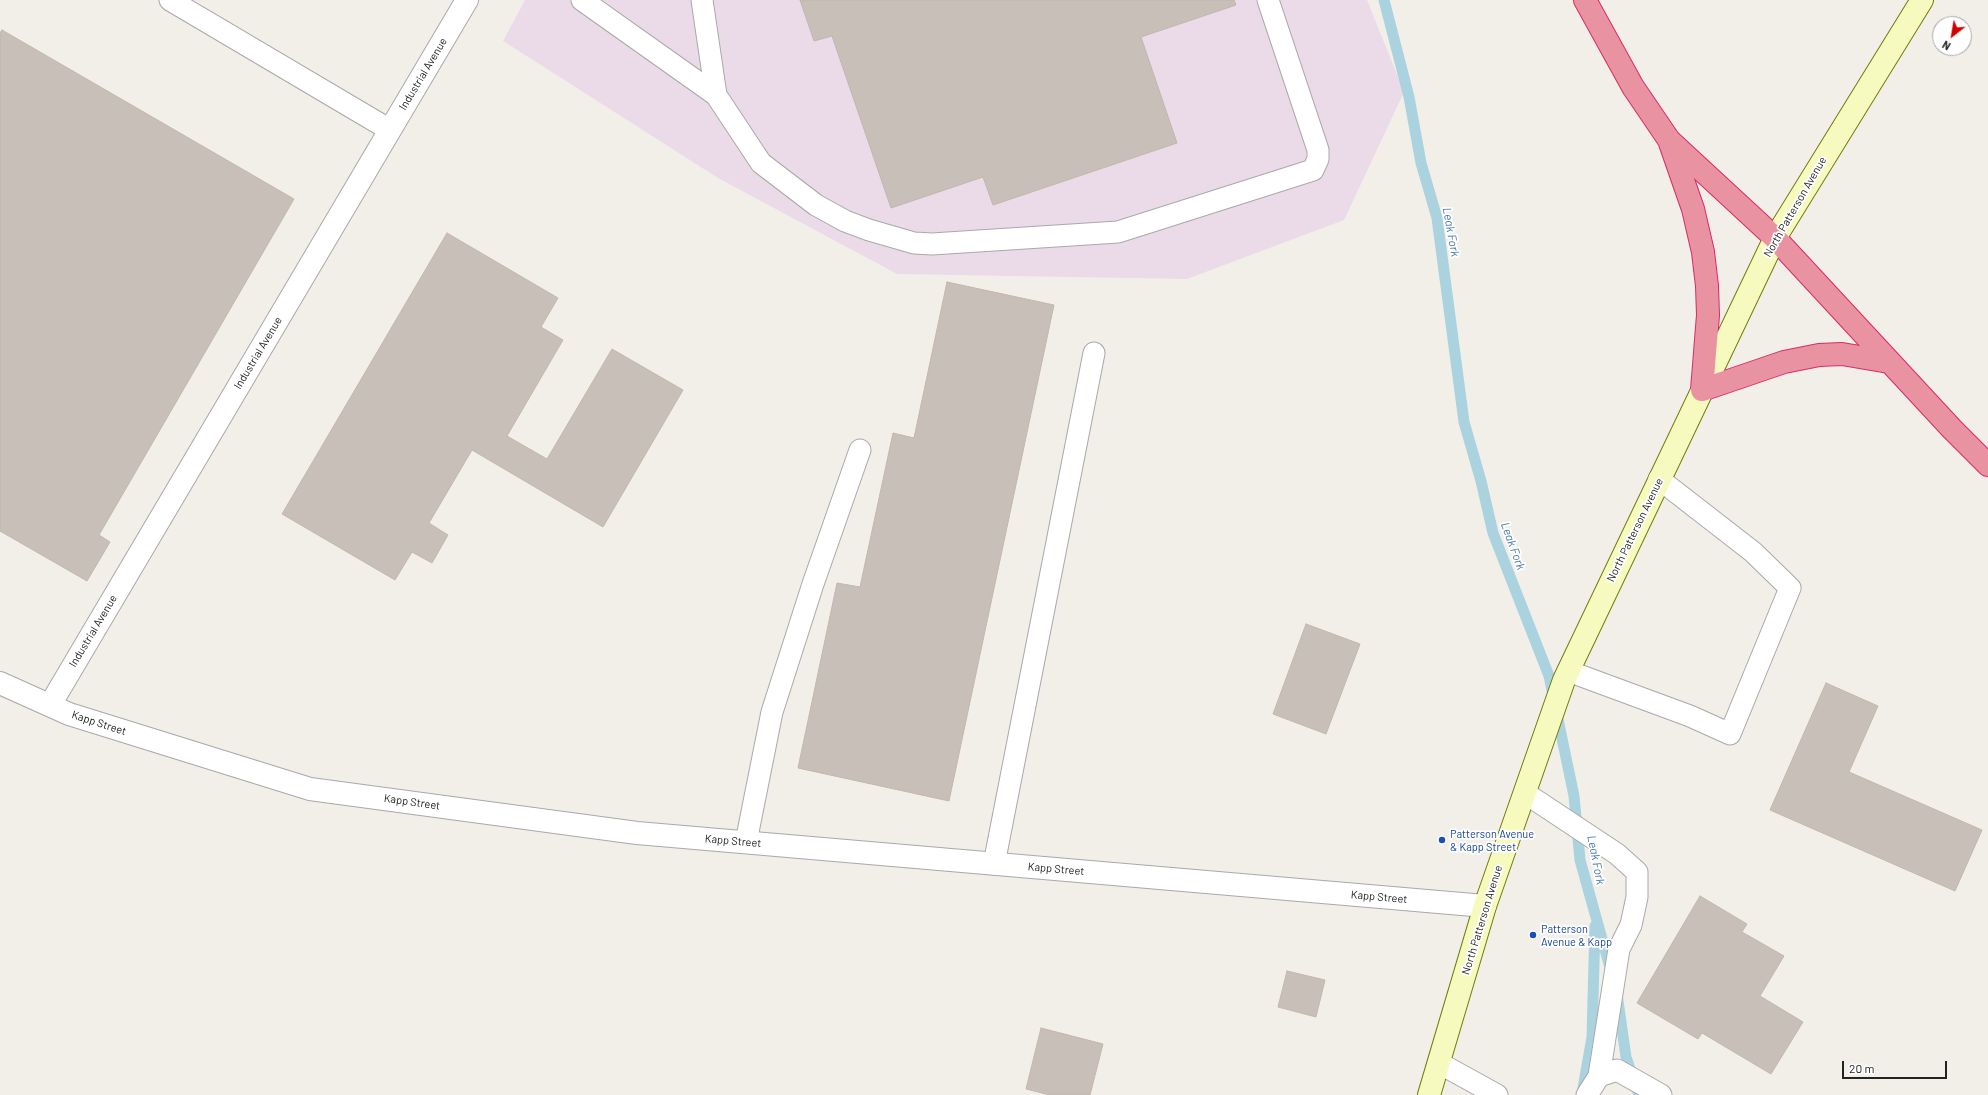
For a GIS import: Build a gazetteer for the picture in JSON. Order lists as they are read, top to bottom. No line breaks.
{"streets":{"main road":["North Patterson Avenue"],"street":["Industrial Avenue","Kapp Street"]},"crossings":[["Industrial Avenue","Kapp Street"],["North Patterson Avenue","Kapp Street"]],"water":["Leak Fork"],"places":["Patterson Avenue & Kapp Street","Patterson Avenue & Kapp"],"scale_bar":"20 m","north":"bottom left"}
